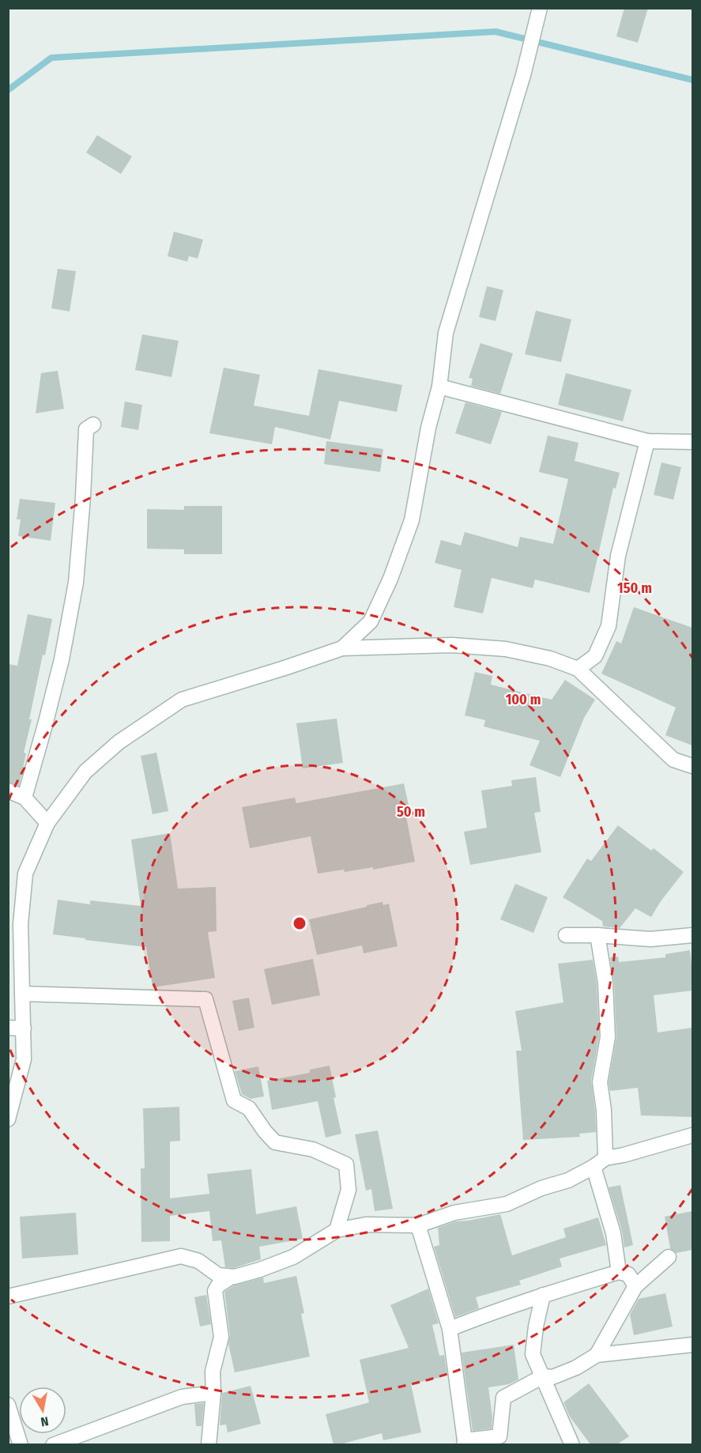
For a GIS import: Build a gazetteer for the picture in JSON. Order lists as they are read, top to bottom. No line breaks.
{"north":"bottom","rings":["150 m","100 m","50 m"]}
